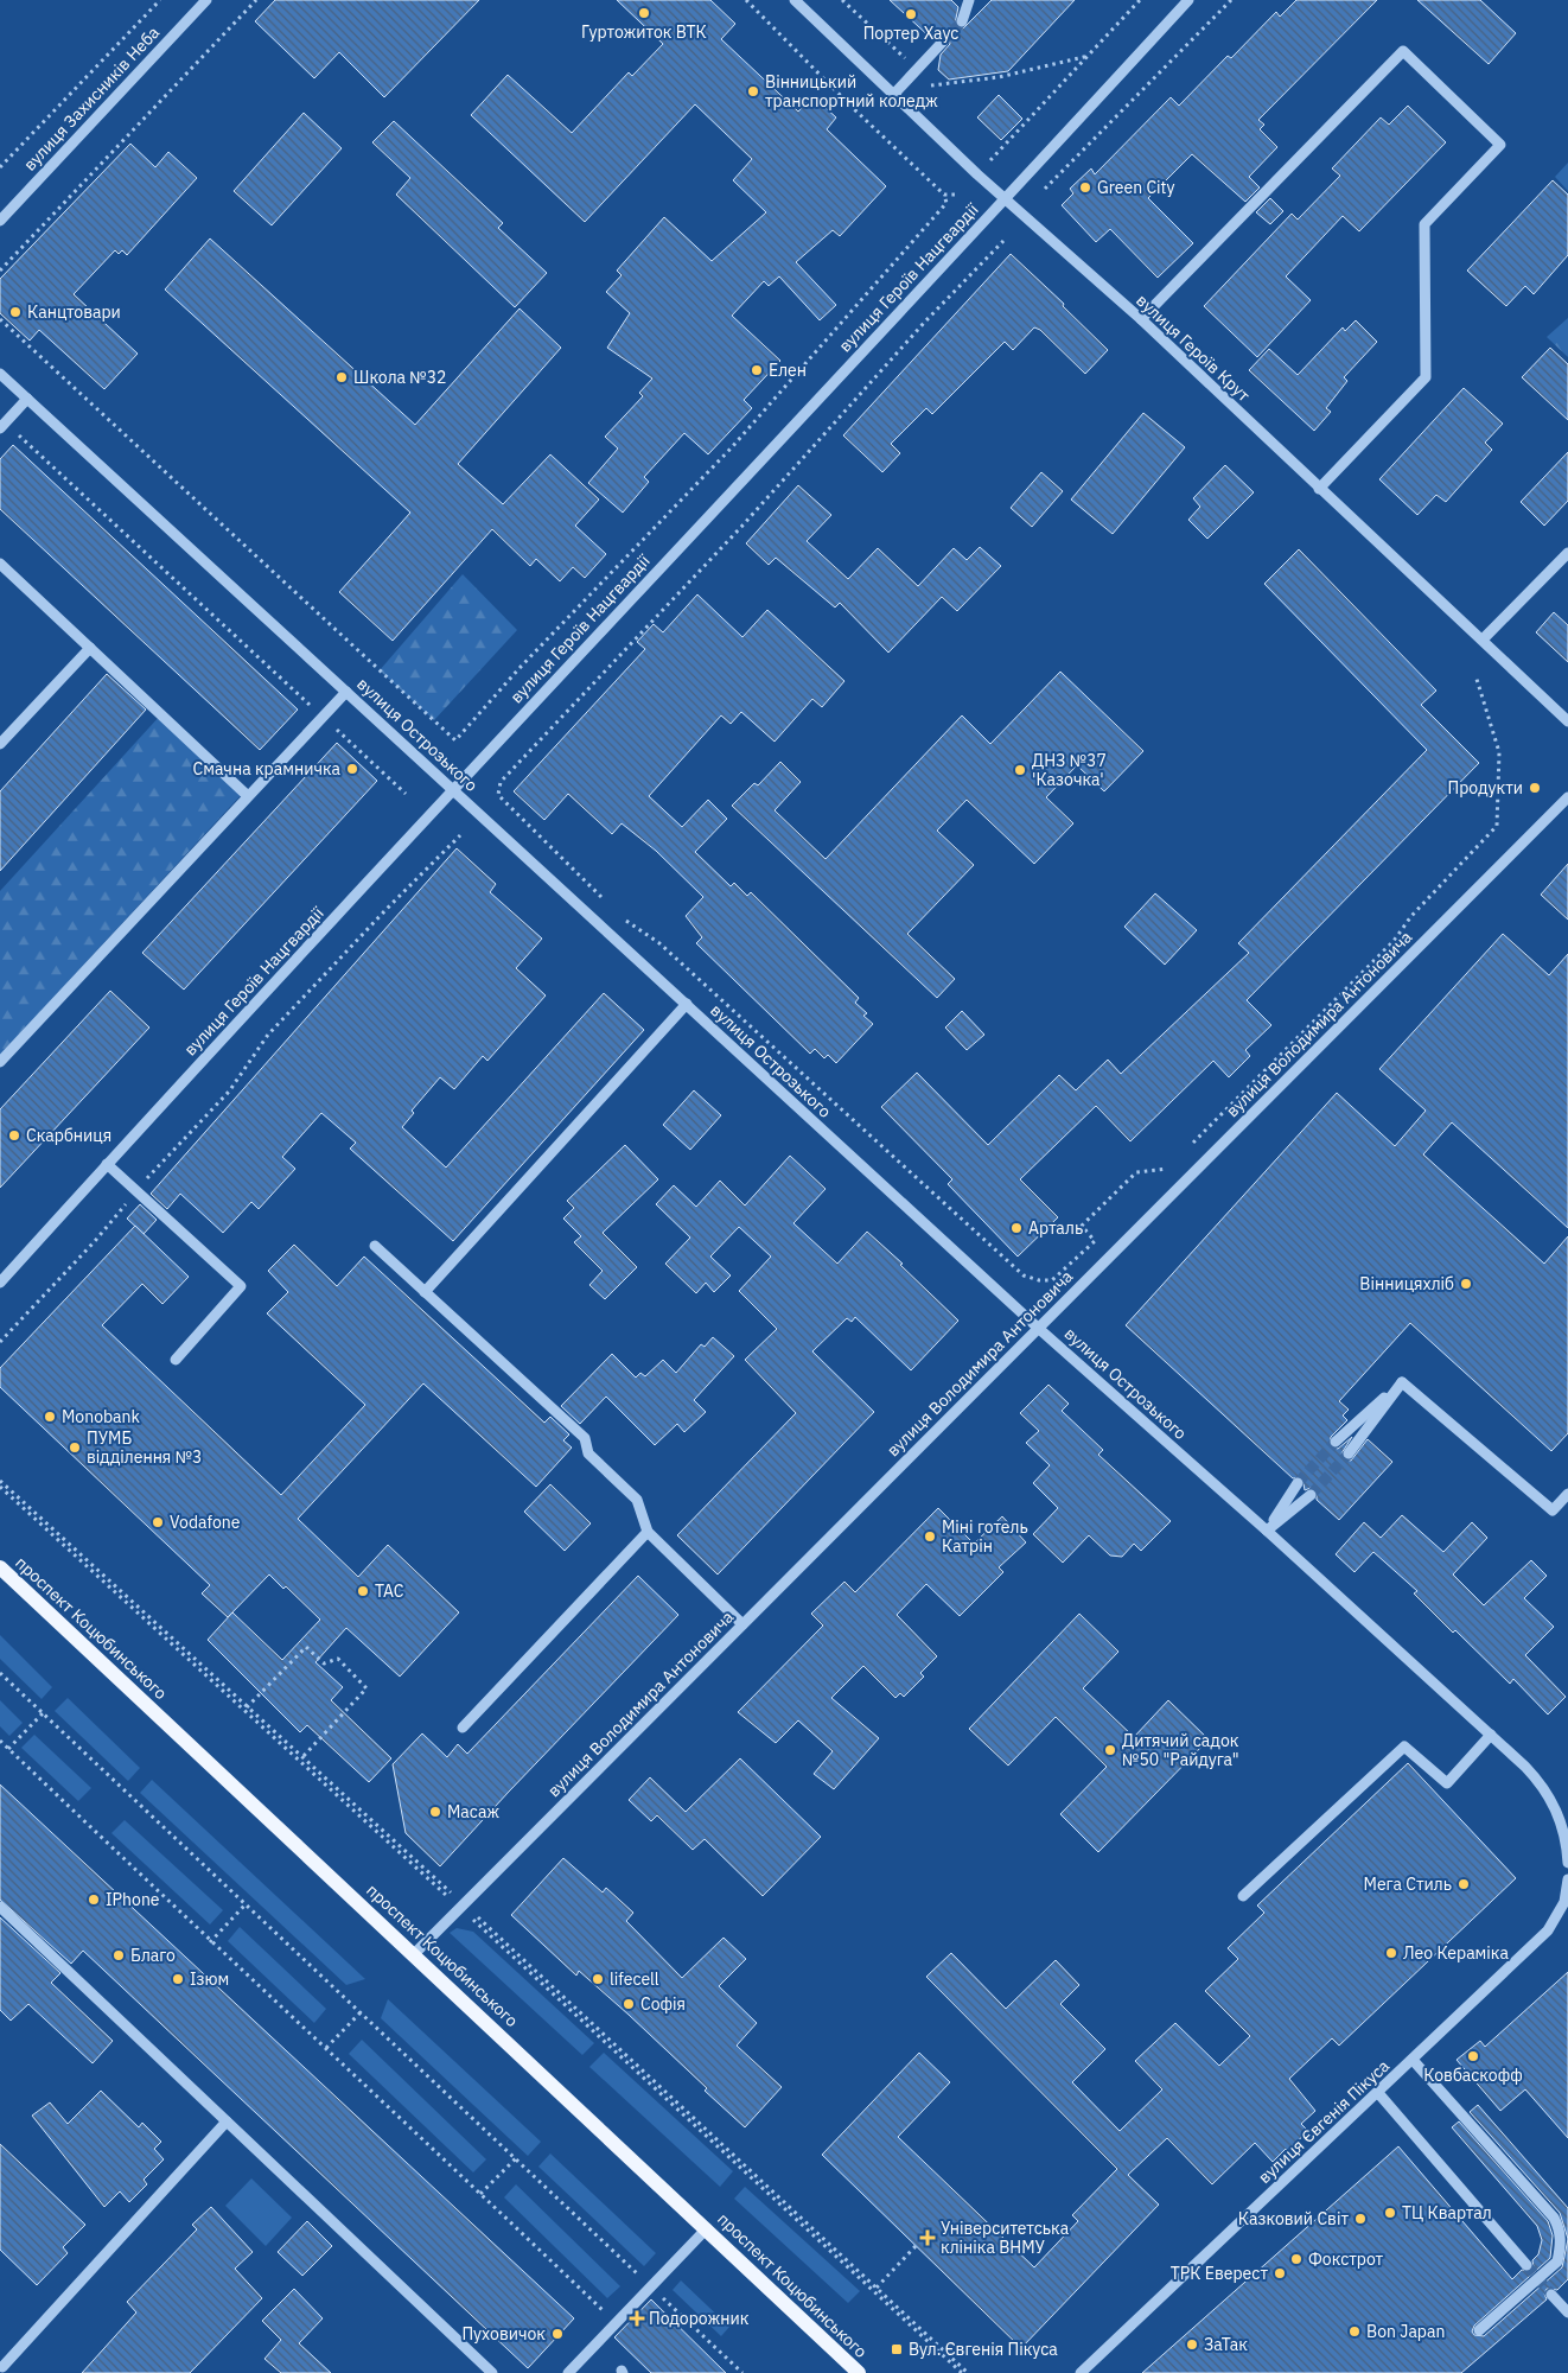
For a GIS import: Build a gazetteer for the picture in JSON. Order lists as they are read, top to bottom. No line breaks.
{"streets":{"main road":["проспект Коцюбинського"],"street":["вулиця Захисників Неба","вулиця Героїв Нацгвардії","вулиця Героїв Крут","вулиця Острозького","вулиця Володимира Антоновича","вулиця Євгенія Пікуса"]},"crossings":[["вулиця Героїв Нацгвардії","вулиця Героїв Крут"],["вулиця Героїв Нацгвардії","вулиця Острозького"],["вулиця Острозького","вулиця Володимира Антоновича"],["вулиця Володимира Антоновича","проспект Коцюбинського"]],"places":{"other":["Гуртожиток ВТК","Портер Хаус","Вінницький транспортний коледж","Green City","Канцтовари","Елен","Школа №32","Смачна крамничка","ДНЗ №37 'Казочка'","Продукти","Скарбниця","Арталь","Вінницяхліб","Monobank","ПУМБ відділення №3","Vodafone","Міні готель Катрін","ТАС","Дитячий садок №50 \"Райдуга\"","Масаж","Мега Стиль","IPhone","Лео Кераміка","Благо","Ізюм","lifecell","Софія","Ковбаскофф","ТЦ Квартал","Казковий Світ","Фокстрот","ТРК Еверест","Bon Japan","Пуховичок","ЗаТак"],"health":["Університетська клініка ВНМУ","Подорожник"],"transit":["Вул. Євгенія Пікуса"]}}
